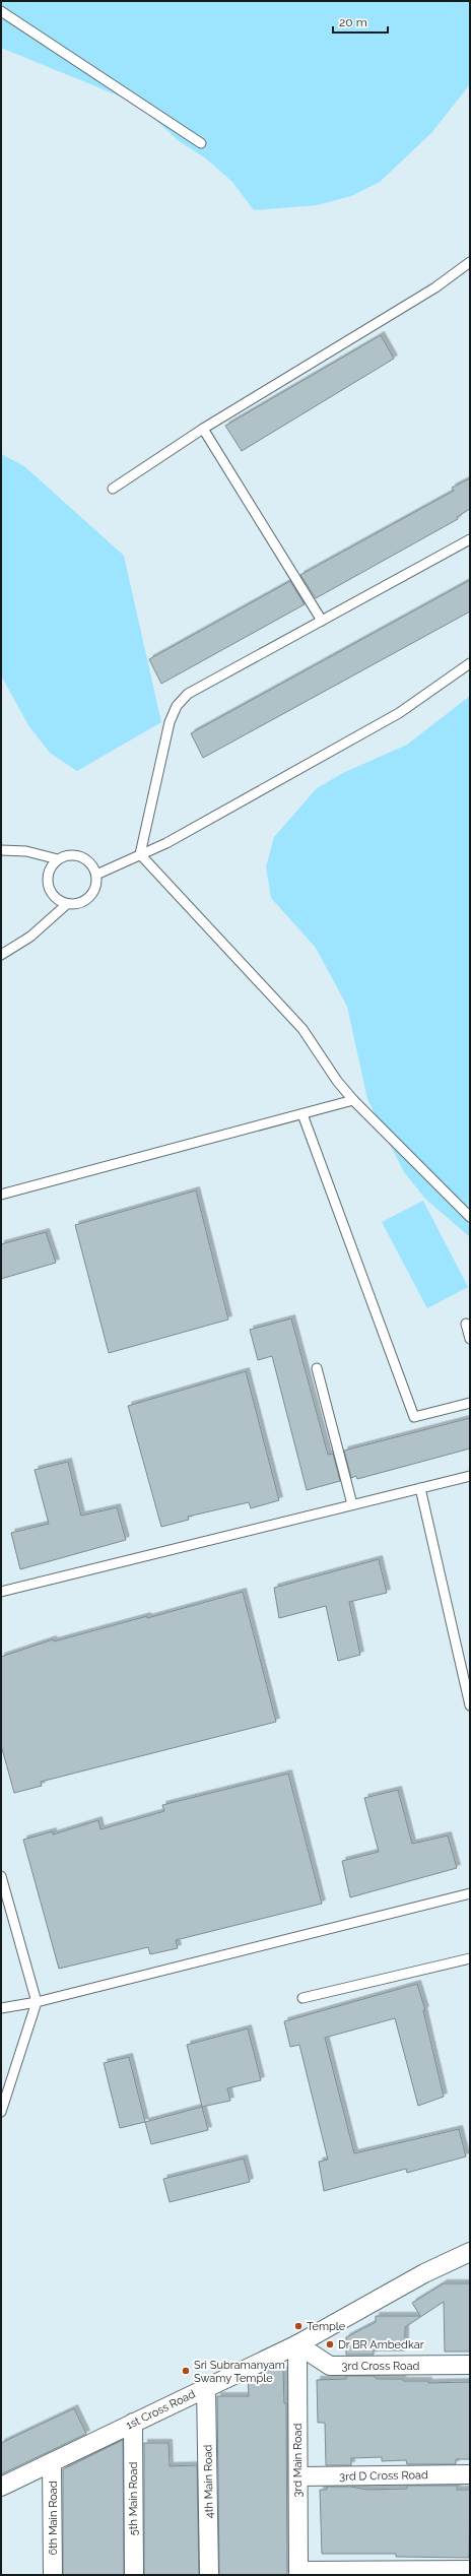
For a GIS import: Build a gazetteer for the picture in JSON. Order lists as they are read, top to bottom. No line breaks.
{"streets":{"street":["3rd Cross Road","1st Cross Road","3rd Main Road","3rd D Cross Road","4th Main Road","5th Main Road","6th Main Road"]},"crossings":[["3rd Cross Road","1st Cross Road"],["3rd Cross Road","3rd Main Road"],["1st Cross Road","3rd Main Road"],["1st Cross Road","4th Main Road"],["1st Cross Road","5th Main Road"],["1st Cross Road","6th Main Road"],["3rd Main Road","3rd D Cross Road"]],"places":["Temple","Dr BR Ambedkar","Sri Subramanyam Swamy Temple"],"scale_bar":"20 m"}
